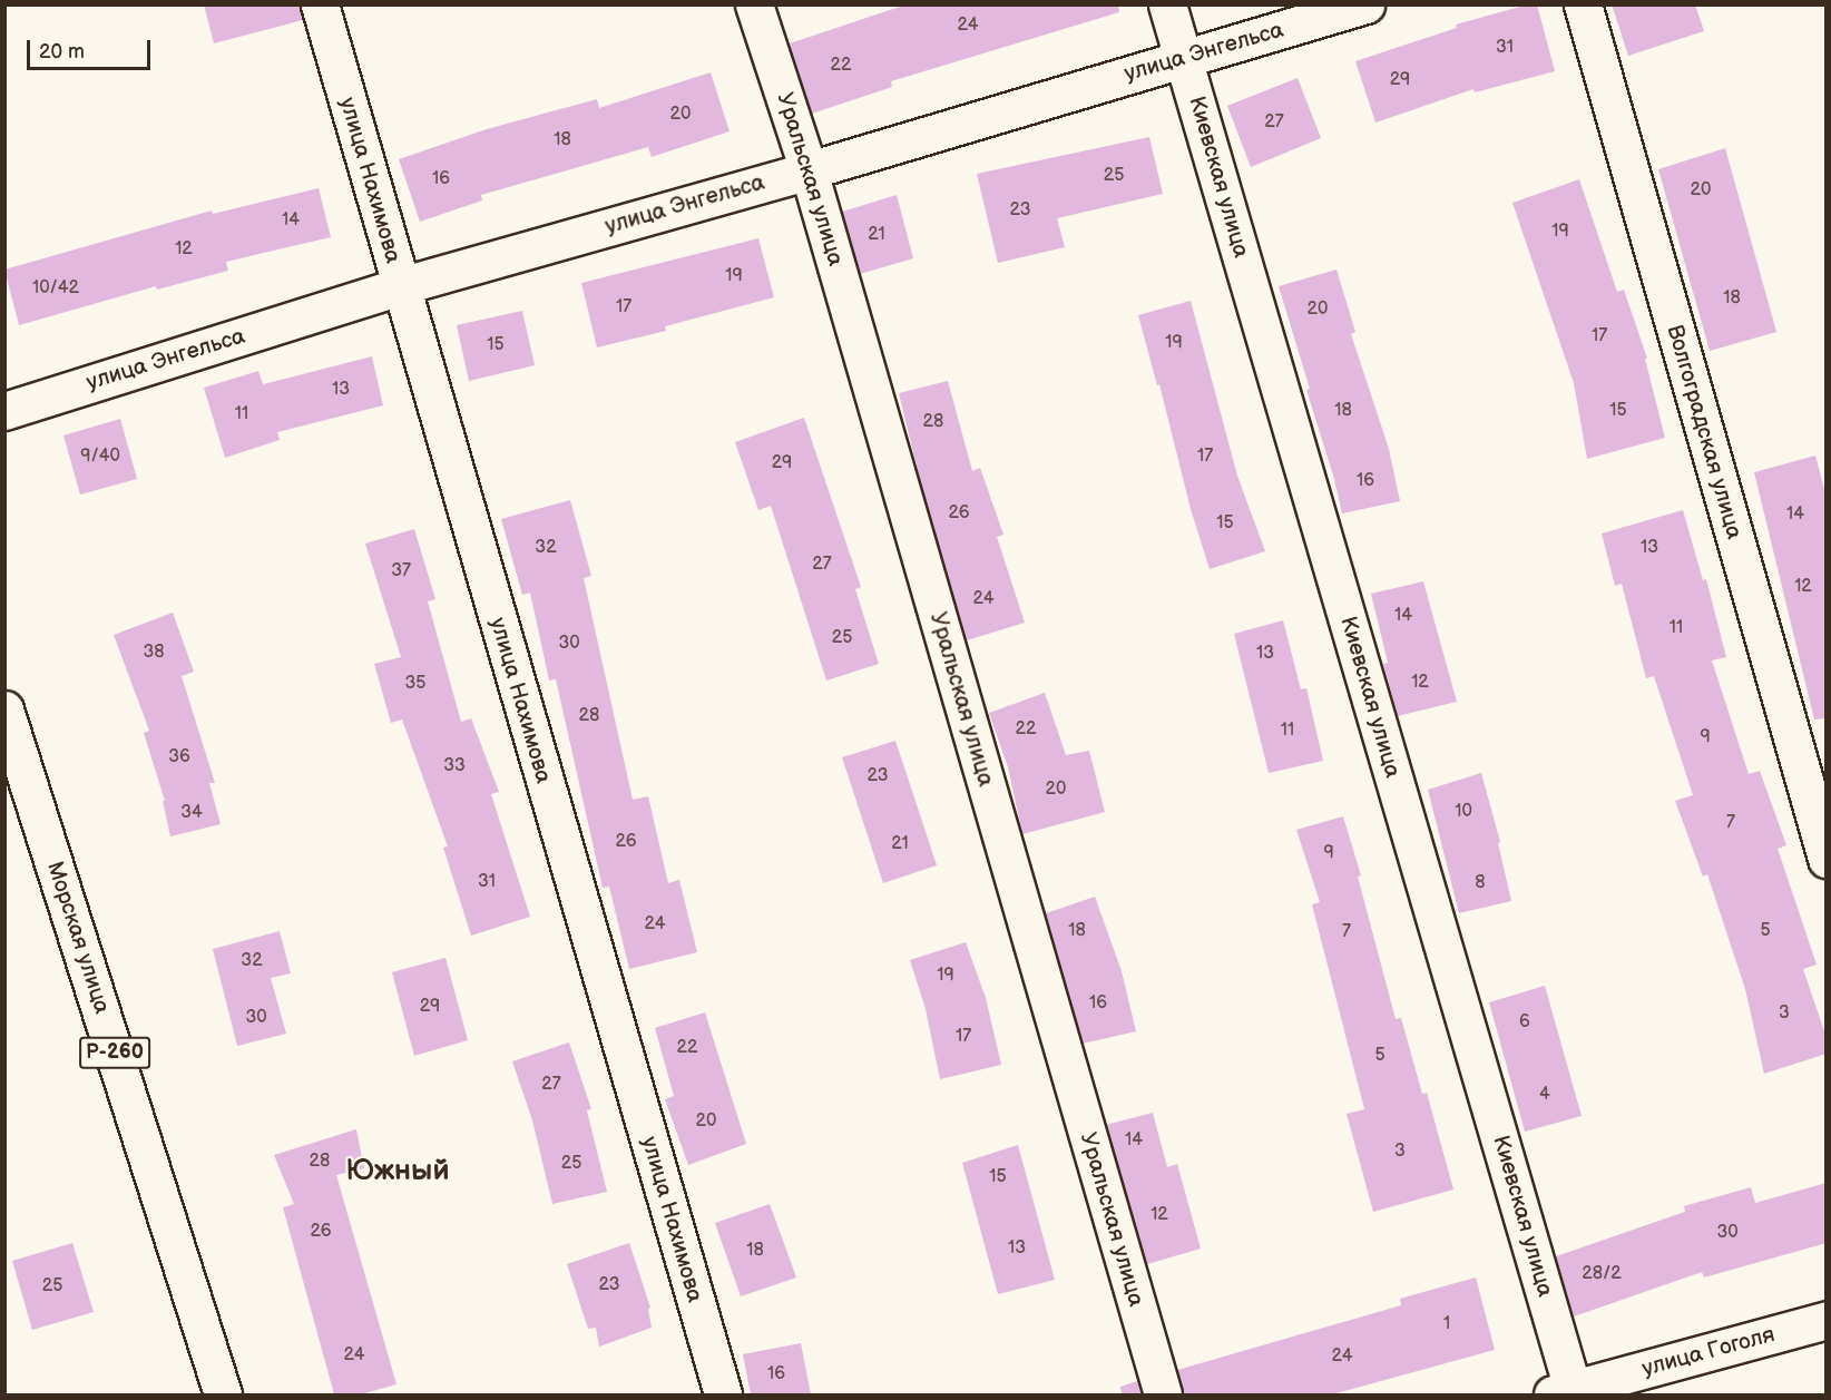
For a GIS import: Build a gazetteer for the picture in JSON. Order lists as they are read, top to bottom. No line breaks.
{"streets":{"main road":["улица Энгельса","Киевская улица","Уральская улица","улица Нахимова","Волгоградская улица","Морская улица","Р-260","улица Гоголя"]},"crossings":[["улица Энгельса","Киевская улица"],["улица Энгельса","Уральская улица"],["улица Энгельса","улица Нахимова"],["Киевская улица","улица Гоголя"]],"districts":["Южный"],"house_numbers":["24","31","22","29","20","27","18","25","16","20","23","14","19","21","12","19","10/42","18","17","20","17","19","15","13","18","15","11","28","9/40","17","29","16","26","14","15","32","13","27","37","12","24","14","11","25","30","38","13","12","35","28","22","11","9","36","33","23","20","10","34","7","26","21","9","31","8","24","18","5","7","32","19","16","29","3","30","6","17","22","5","27","4","20","14","3","28","25","15","12","26","30","13","18","28/2","23","25","1","24","24","16"],"scale_bar":"20 m"}
